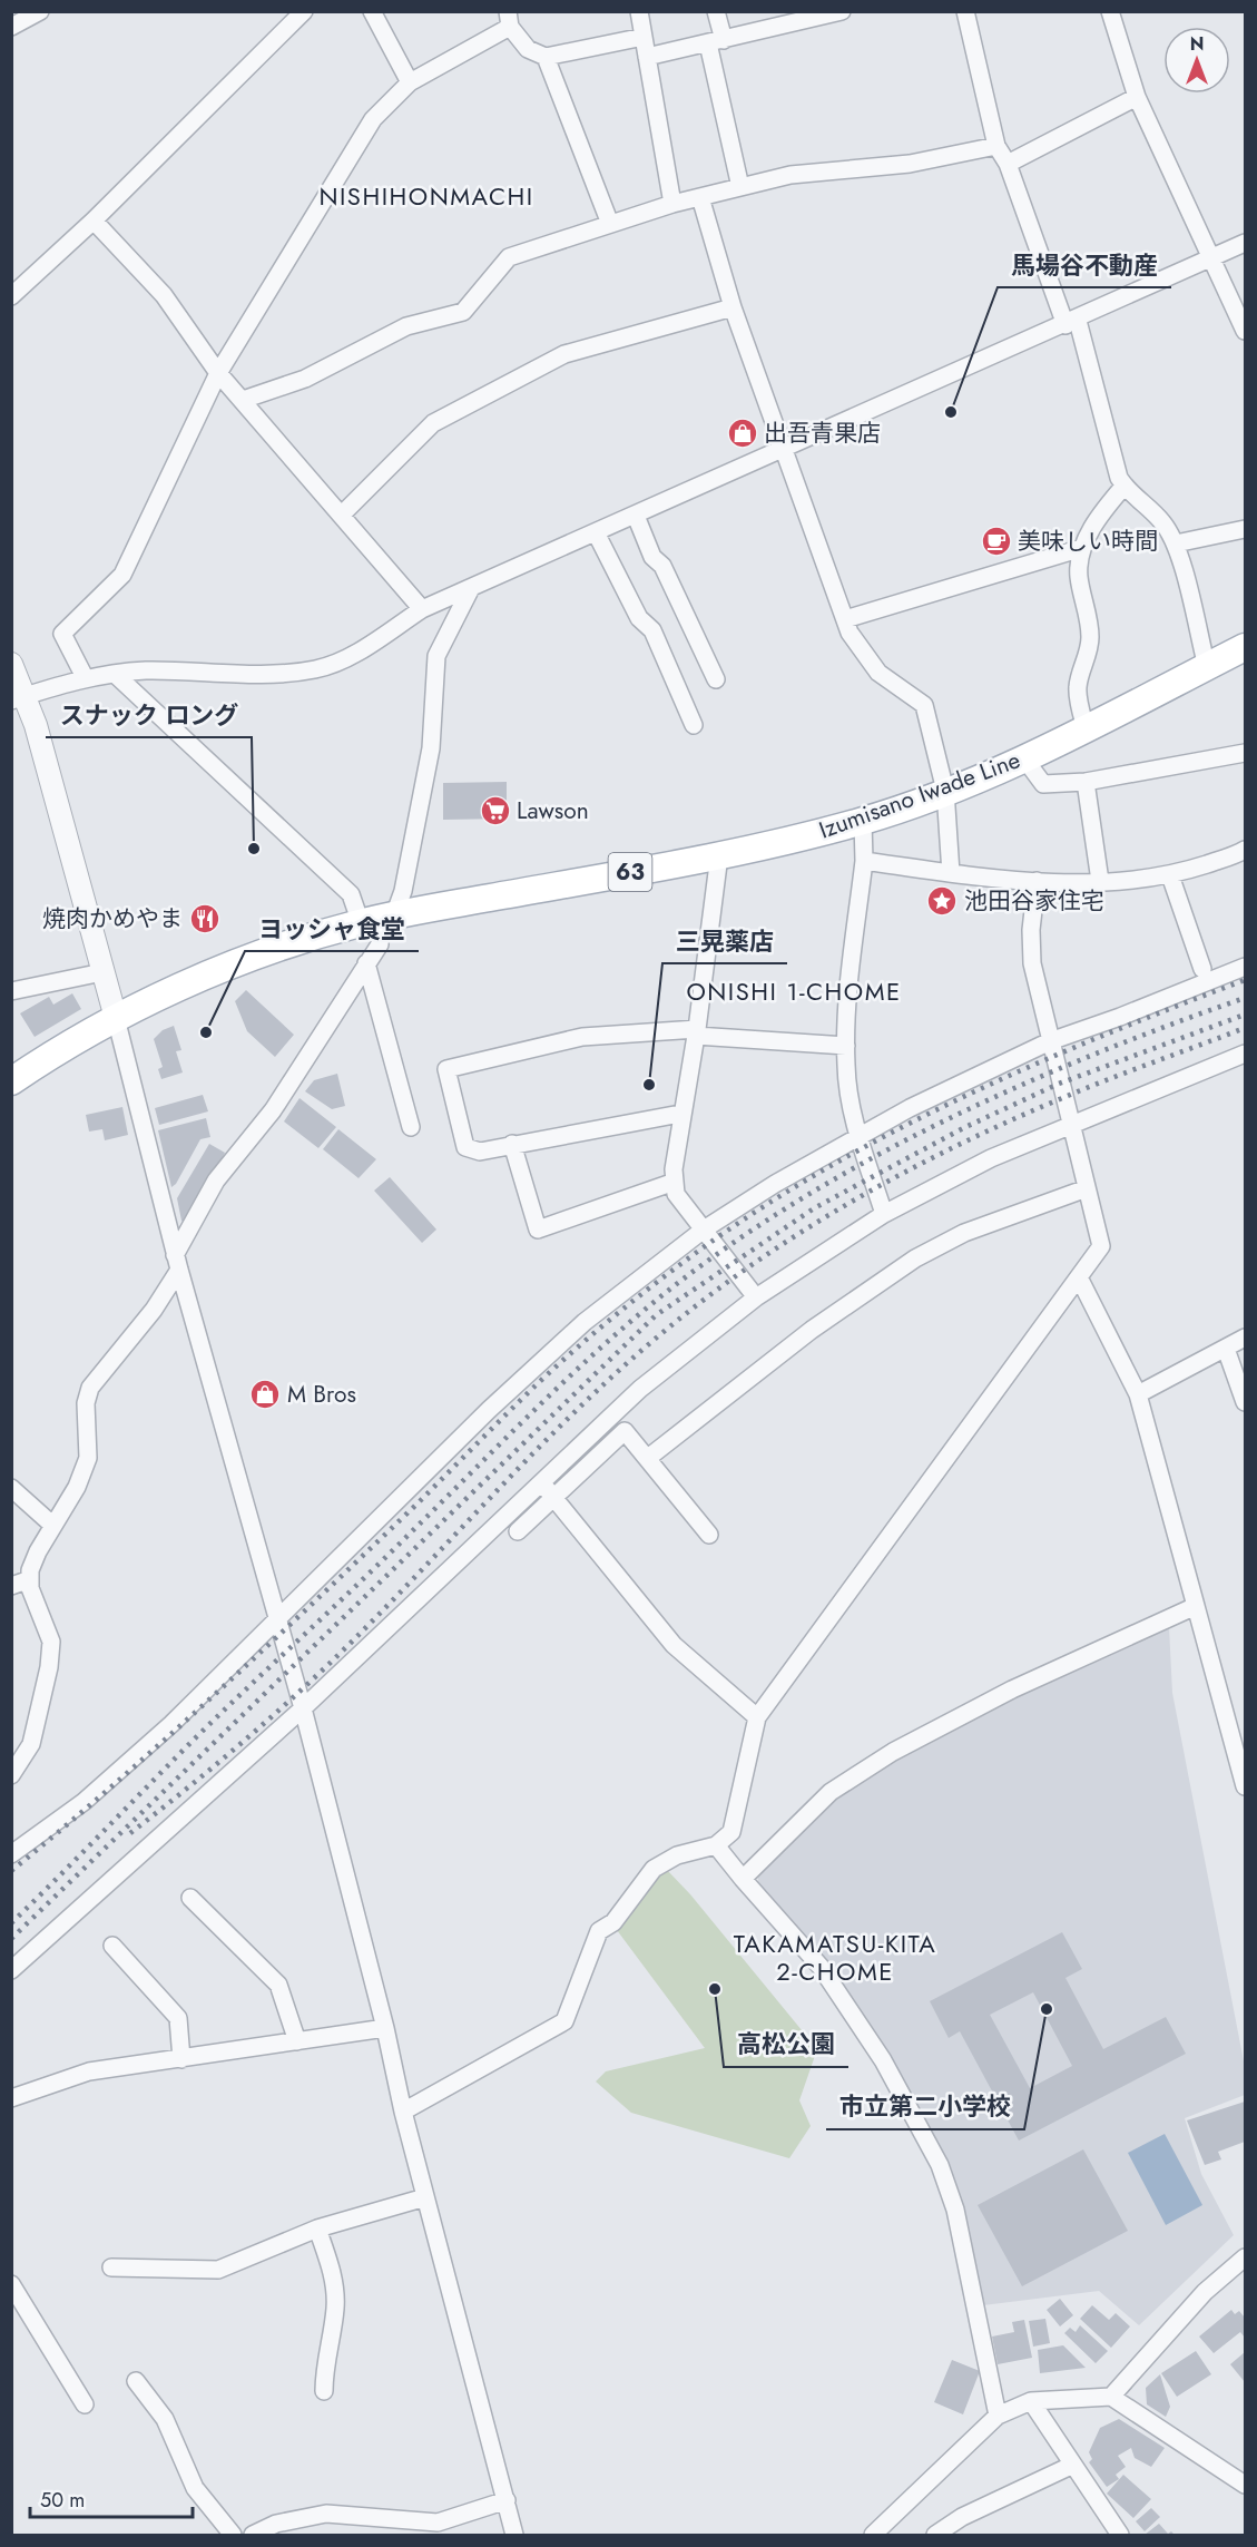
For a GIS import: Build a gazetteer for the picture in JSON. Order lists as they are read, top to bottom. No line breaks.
{"streets":{"main road":["Izumisano Iwade Line","63"]},"districts":["NISHIHONMACHI","ONISHI 1-CHOME","TAKAMATSU-KITA 2-CHOME"],"places":{"other":["馬場谷不動産","スナック ロング","ヨッシャ食堂","三晃薬店","高松公園","市立第二小学校"],"shop":["出吾青果店","M Bros"],"cafe":["美味しい時間"],"supermarket":["Lawson"],"place":["池田谷家住宅"],"restaurant":["焼肉かめやま"]},"scale_bar":"50 m","north":"top"}
